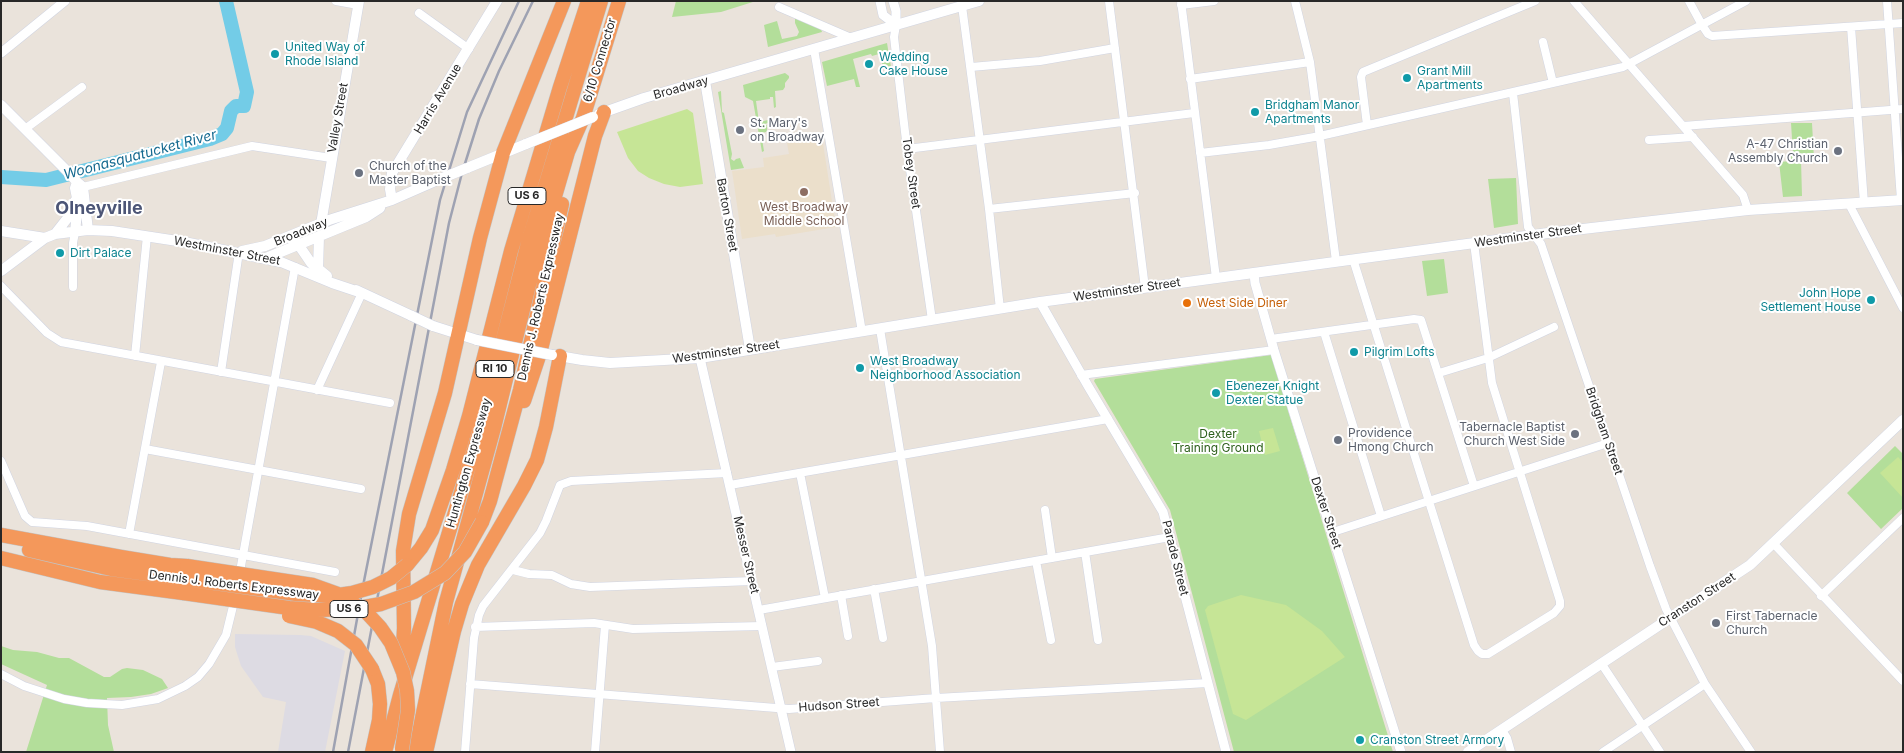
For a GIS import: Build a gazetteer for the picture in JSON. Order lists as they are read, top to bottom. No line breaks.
{"streets":{"highway":["6/10 Connector","US 6","Dennis J. Roberts Expressway","RI 10","Huntington Expressway"],"main road":["Broadway","Harris Avenue","Valley Street","Barton Street","Westminster Street","Cranston Street"],"street":["Tobey Street","Bridgham Street","Dexter Street","Messer Street","Parade Street","Hudson Street"]},"crossings":[["6/10 Connector","Broadway"],["6/10 Connector","Dennis J. Roberts Expressway"],["6/10 Connector","Huntington Expressway"],["Broadway","Harris Avenue"],["Broadway","Valley Street"],["Broadway","Tobey Street"],["Broadway","Barton Street"],["Broadway","Westminster Street"],["Broadway","Dennis J. Roberts Expressway"],["Broadway","Huntington Expressway"],["Tobey Street","Westminster Street"],["Barton Street","Westminster Street"],["Westminster Street","Bridgham Street"],["Westminster Street","Dexter Street"],["Westminster Street","Messer Street"],["Westminster Street","Parade Street"],["Dennis J. Roberts Expressway","Huntington Expressway"],["Bridgham Street","Cranston Street"],["Messer Street","Hudson Street"],["Parade Street","Hudson Street"]],"districts":["Olneyville"],"water":["Woonasquatucket River"],"parks":["Dexter Training Ground"],"places":["United Way of Rhode Island","Wedding Cake House","Grant Mill Apartments","Bridgham Manor Apartments","St. Mary's on Broadway","A-47 Christian Assembly Church","Church of the Master Baptist","West Broadway Middle School","Dirt Palace","John Hope Settlement House","West Side Diner","Pilgrim Lofts","West Broadway Neighborhood Association","Ebenezer Knight Dexter Statue","Tabernacle Baptist Church West Side","Providence Hmong Church","First Tabernacle Church","Cranston Street Armory"]}
